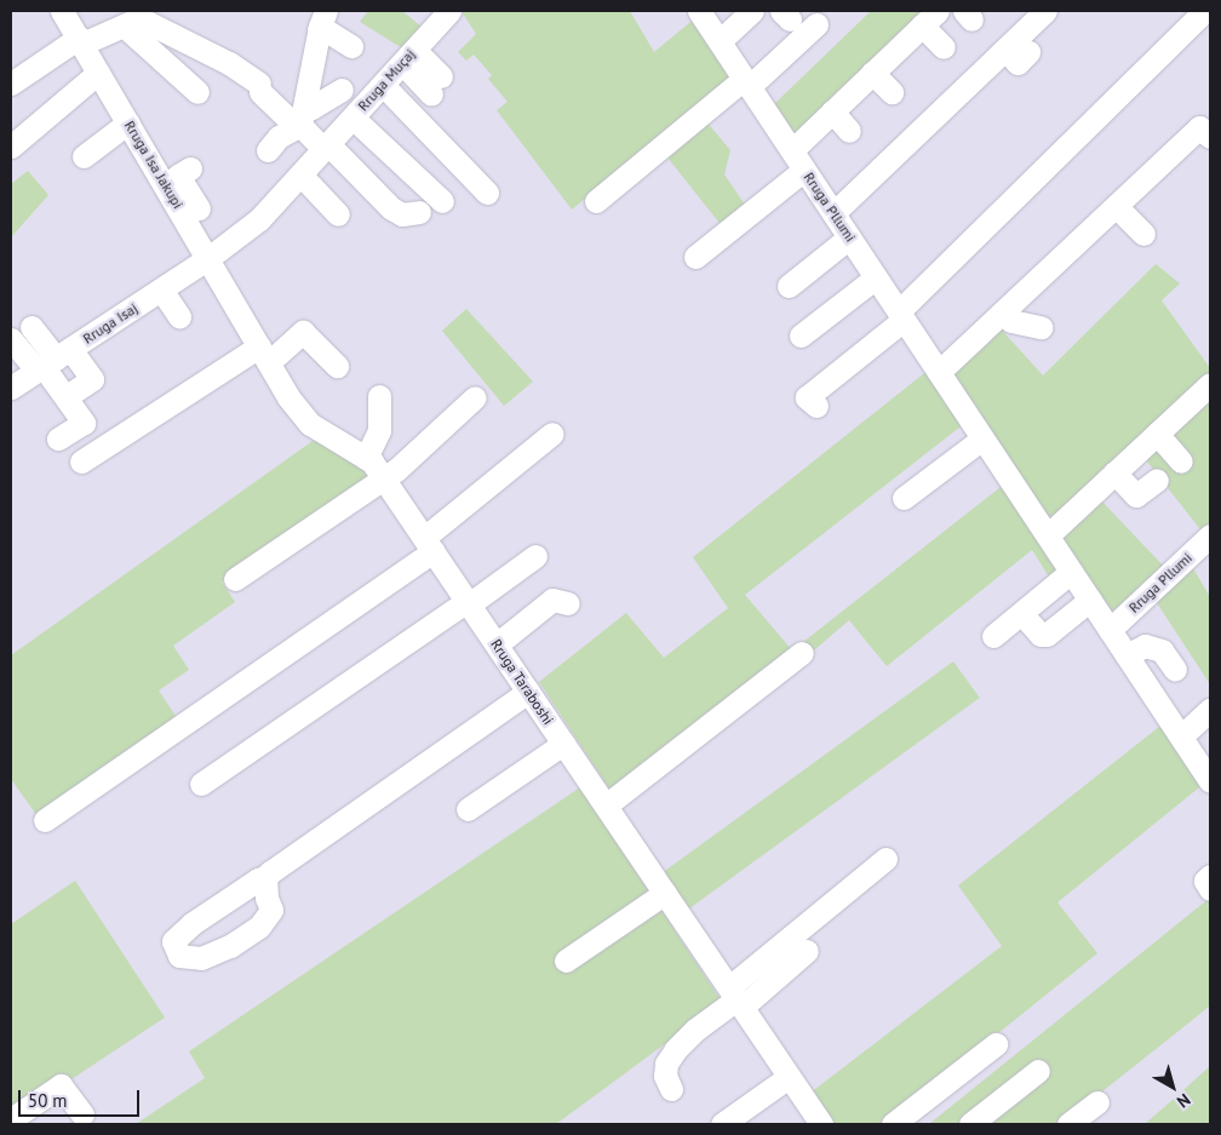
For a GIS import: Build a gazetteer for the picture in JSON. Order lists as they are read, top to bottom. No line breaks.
{"streets":{"street":["Rruga Muçaj","Rruga Isa Jakupi","Rruga Pllumi","Rruga Isaj","Rruga Taraboshi"]},"crossings":[["Rruga Muçaj","Rruga Isa Jakupi"],["Rruga Muçaj","Rruga Isaj"],["Rruga Muçaj","Rruga Taraboshi"],["Rruga Isa Jakupi","Rruga Isaj"],["Rruga Isa Jakupi","Rruga Taraboshi"],["Rruga Isaj","Rruga Taraboshi"]],"scale_bar":"50 m","north":"bottom right"}
